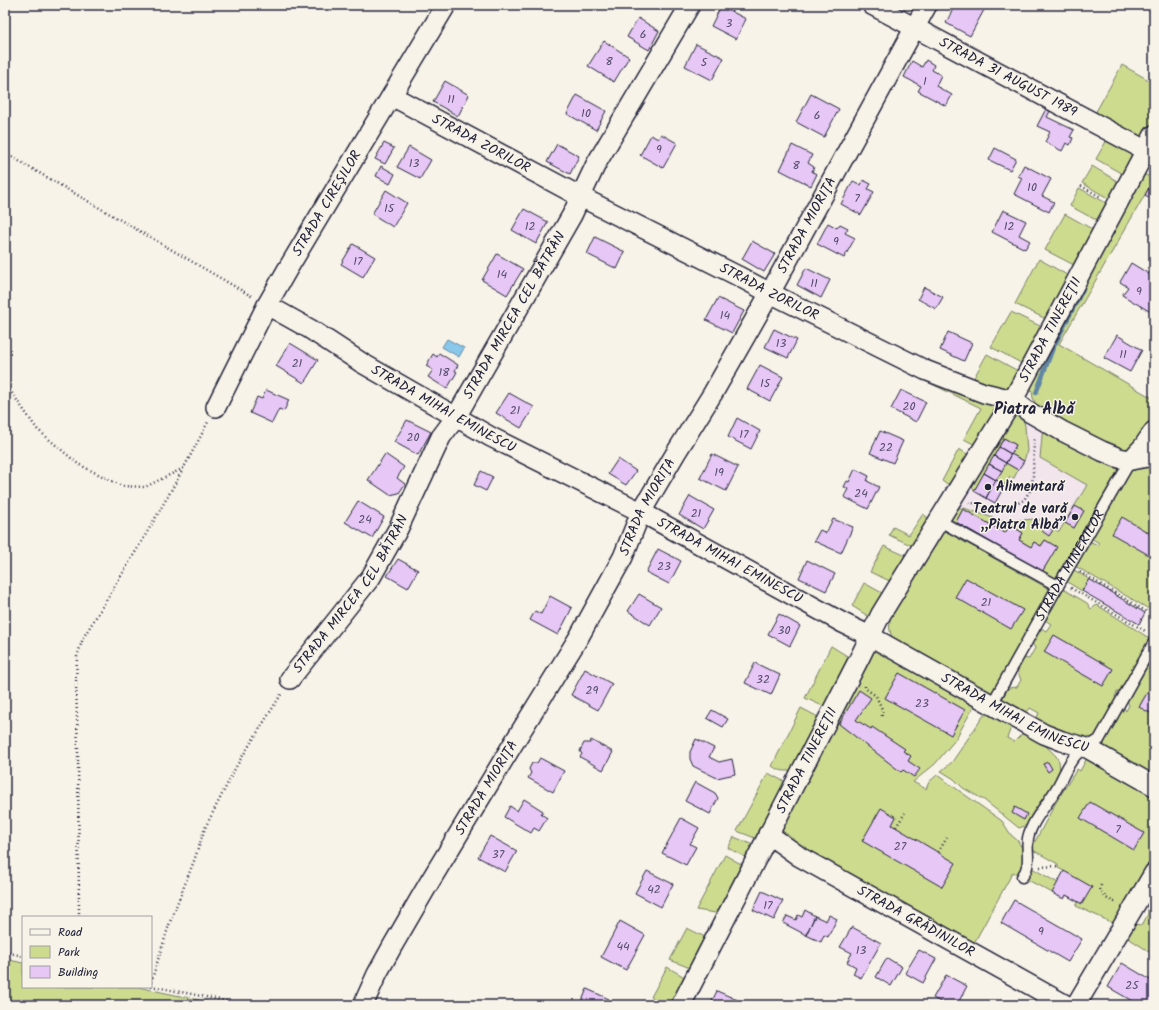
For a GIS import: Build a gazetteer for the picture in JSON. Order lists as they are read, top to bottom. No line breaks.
{"streets":{"street":["STRADA 31 AUGUST 1989","STRADA ZORILOR","STRADA CIREŞILOR","STRADA MIORIŢA","STRADA MIRCEA CEL BĂTRÂN","STRADA TINEREŢII","STRADA MIHAI EMINESCU","STRADA MINERILOR","STRADA GRĂDINILOR"]},"crossings":[["STRADA 31 AUGUST 1989","STRADA MIORIŢA"],["STRADA 31 AUGUST 1989","STRADA TINEREŢII"],["STRADA ZORILOR","STRADA CIREŞILOR"],["STRADA ZORILOR","STRADA MIORIŢA"],["STRADA ZORILOR","STRADA MIRCEA CEL BĂTRÂN"],["STRADA ZORILOR","STRADA TINEREŢII"],["STRADA ZORILOR","STRADA MINERILOR"],["STRADA CIREŞILOR","STRADA MIHAI EMINESCU"],["STRADA MIORIŢA","STRADA MIHAI EMINESCU"],["STRADA MIRCEA CEL BĂTRÂN","STRADA MIHAI EMINESCU"],["STRADA TINEREŢII","STRADA MIHAI EMINESCU"],["STRADA TINEREŢII","STRADA GRĂDINILOR"],["STRADA MIHAI EMINESCU","STRADA MINERILOR"]],"districts":["Piatra Albă"],"places":["Alimentară","Teatrul de vară „Piatra Albă”"],"house_numbers":["3","6","8","5","1","11","10","6","9","13","8","10","7","15","12","12","9","17","14","11","9","14","13","11","21","18","15","20","21","17","20","22","19","24","21","24","23","21","30","32","29","23","7","27","37","42","17","9","44","13","25"],"legend":["Road","Park","Building"]}
